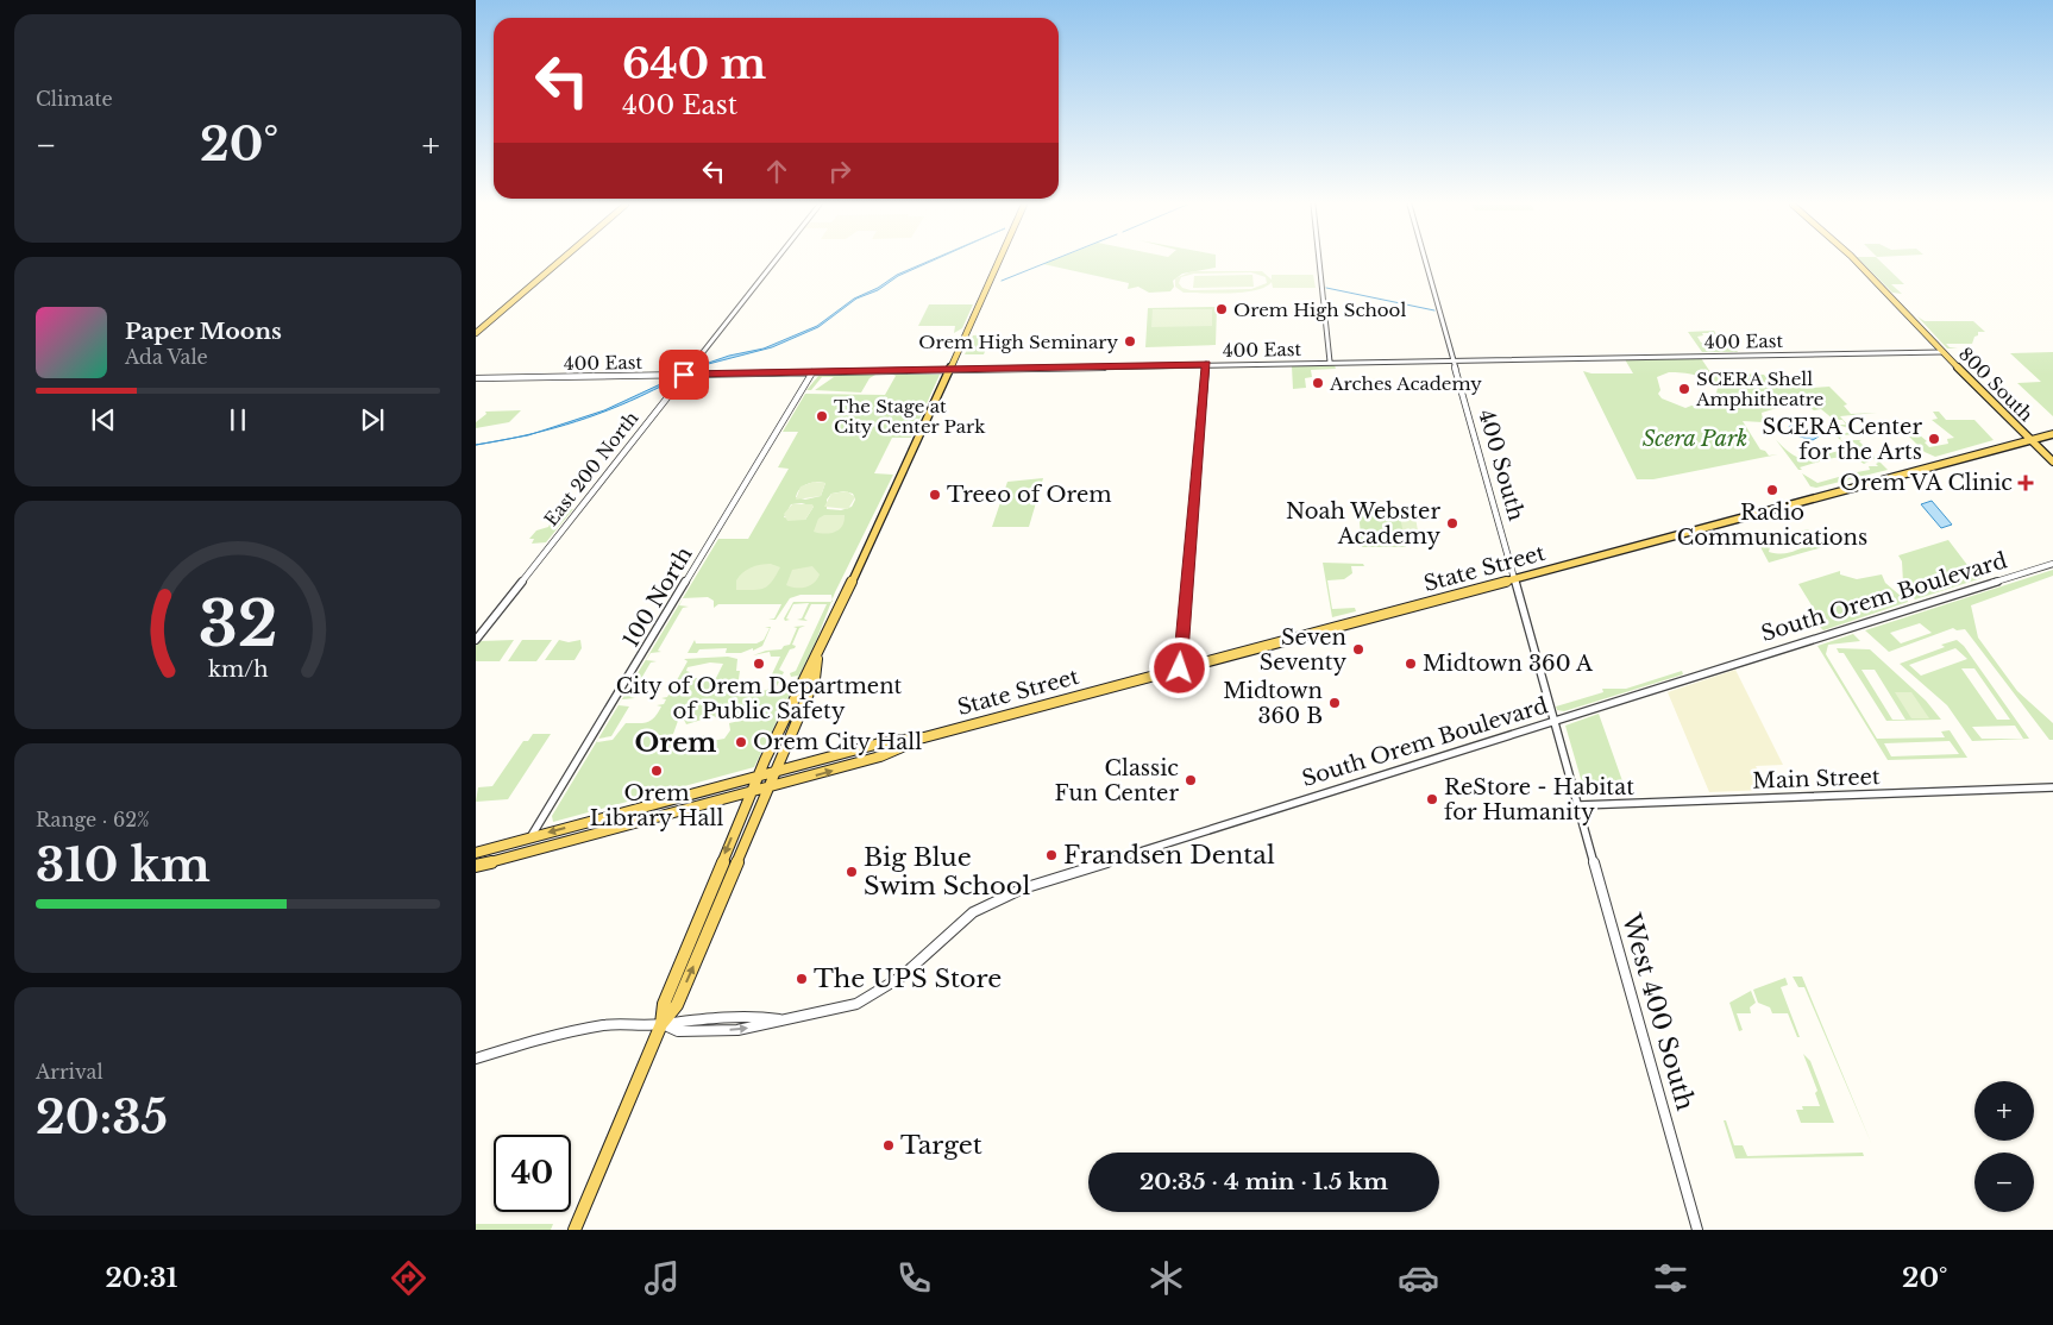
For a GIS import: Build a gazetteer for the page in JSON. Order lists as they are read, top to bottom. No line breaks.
{"streets":{"main road":["800 South","State Street"],"street":["400 East","400 South","East 200 North","100 North","South Orem Boulevard","Main Street","West 400 South"]},"crossings":[["400 East","800 South"],["400 East","400 South"],["400 East","East 200 North"],["400 East","100 North"],["800 South","State Street"],["400 South","State Street"],["400 South","South Orem Boulevard"],["400 South","Main Street"],["400 South","West 400 South"],["State Street","100 North"],["Main Street","West 400 South"]],"districts":["Orem"],"parks":["Scera Park"],"places":{"other":["Orem High School","Orem High Seminary","Arches Academy","SCERA Shell Amphitheatre","The Stage at City Center Park","SCERA Center for the Arts","Radio Communications","Treeo of Orem","Noah Webster Academy","Seven Seventy","City of Orem Department of Public Safety","Midtown 360 A","Midtown 360 B","Orem City Hall","Orem Library Hall","Classic Fun Center","ReStore - Habitat for Humanity","Frandsen Dental","Big Blue Swim School","The UPS Store","Target"],"health":["Orem VA Clinic"]},"page":{"tile":["Climate",["Range · 62%","310 km"],["Arrival","20:35"]],"turn":["640 m","400 East"],"heat":["−","20°","+"],"song":["Paper Moons","Ada Vale"],"map_buttons":["+","−"],"limit":"40","trip":"20:35 · 4 min · 1.5 km","tabs":["20:31","20°"],"gauge":["32","km/h"]}}
